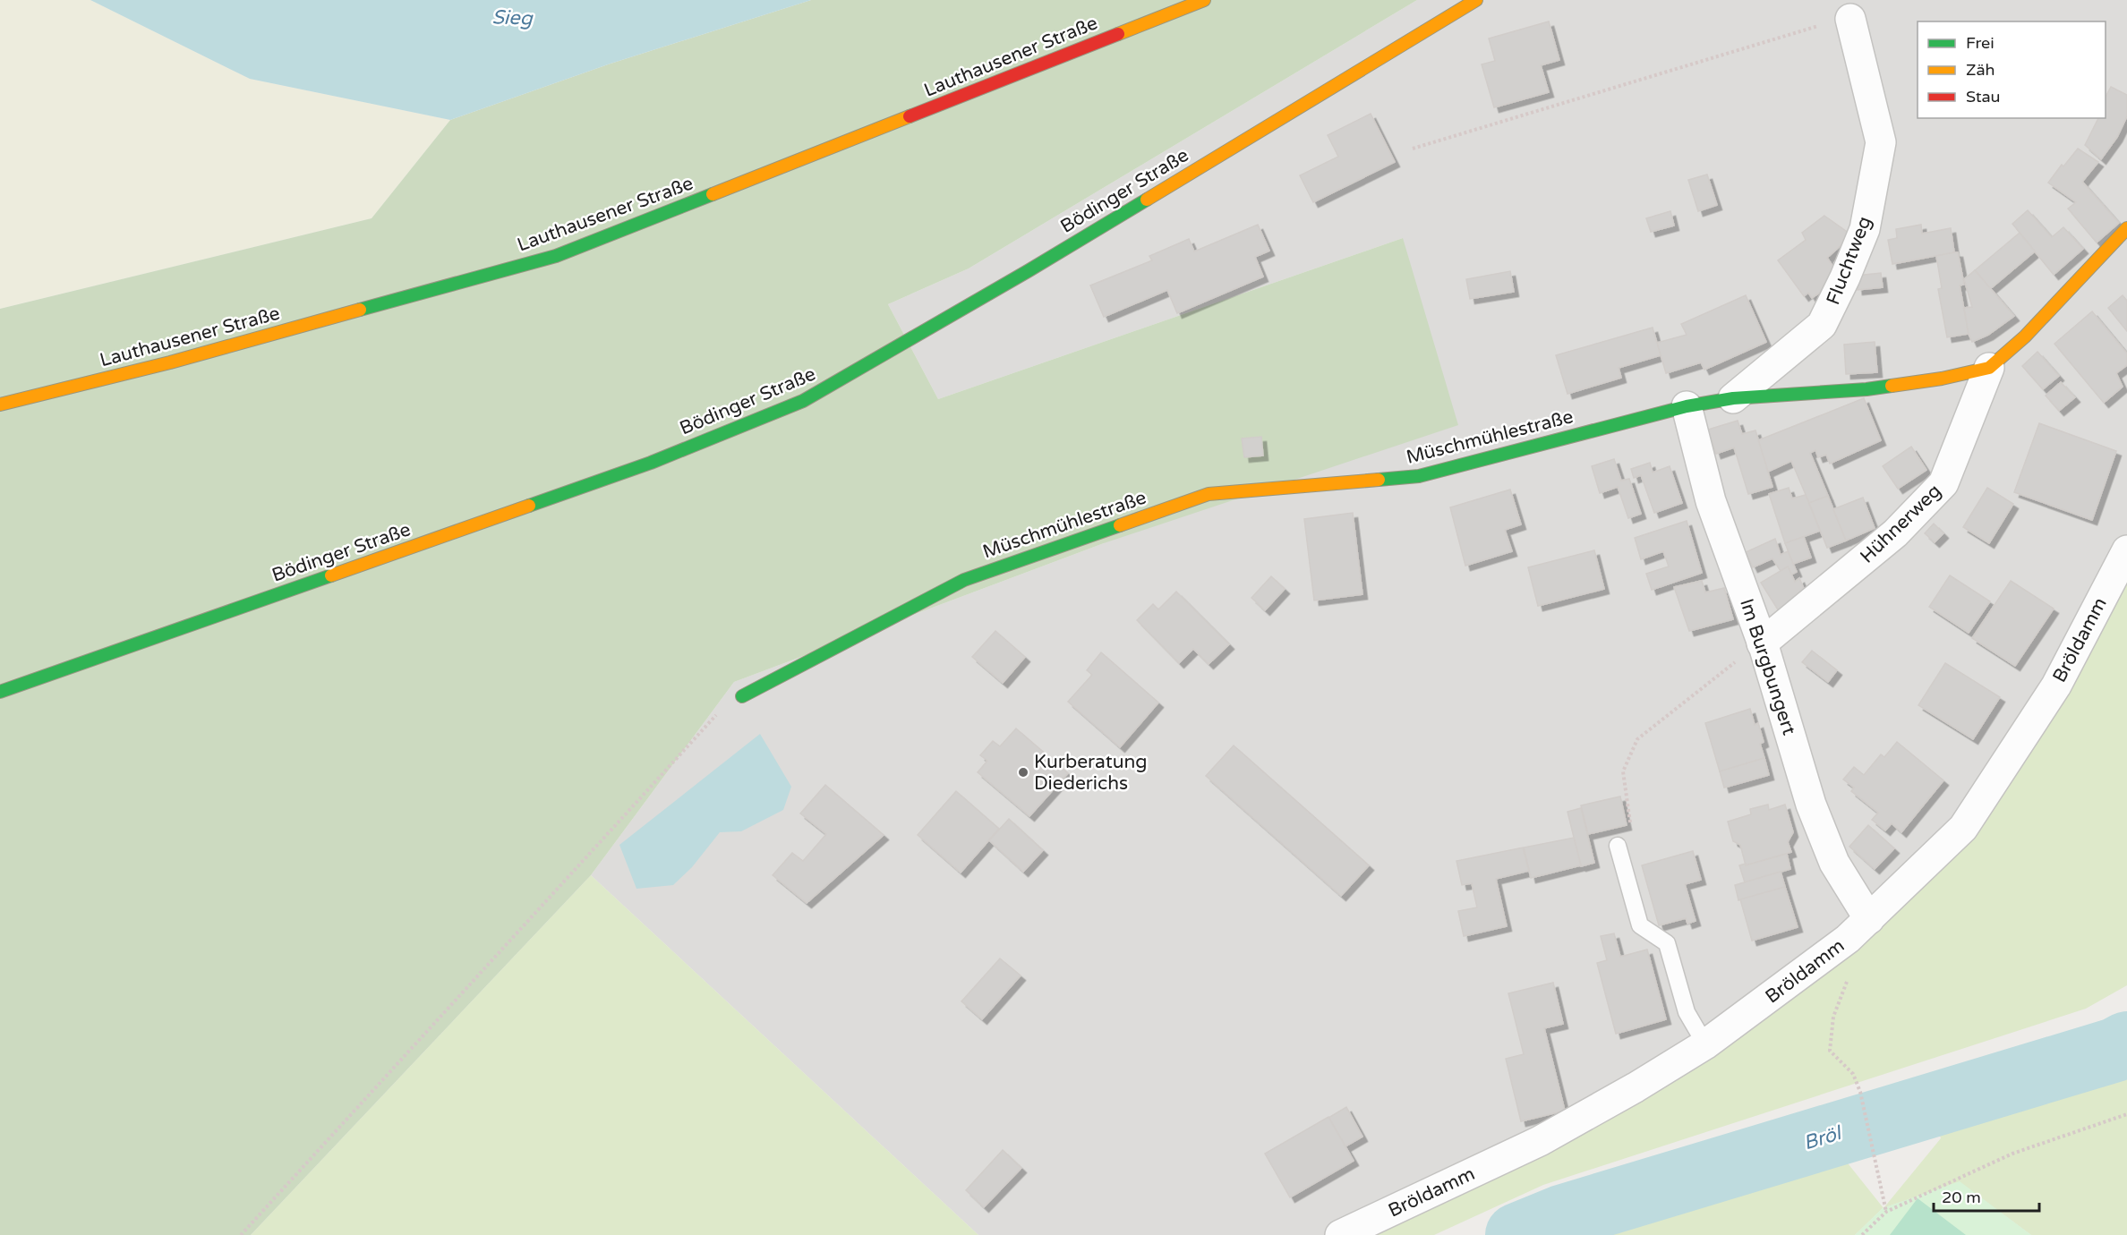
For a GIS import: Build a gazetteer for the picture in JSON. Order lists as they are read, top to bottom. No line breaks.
{"streets":{"street":["Lauthausener Straße","Bödinger Straße","Fluchtweg","Müschmühlestraße","Hühnerweg","Bröldamm","Im Burgbungert"]},"crossings":[["Fluchtweg","Müschmühlestraße"],["Müschmühlestraße","Hühnerweg"],["Müschmühlestraße","Im Burgbungert"],["Hühnerweg","Im Burgbungert"],["Bröldamm","Im Burgbungert"]],"water":["Sieg","Bröl"],"places":["Kurberatung Diederichs"],"legend":["Frei","Zäh","Stau"],"scale_bar":"20 m"}
